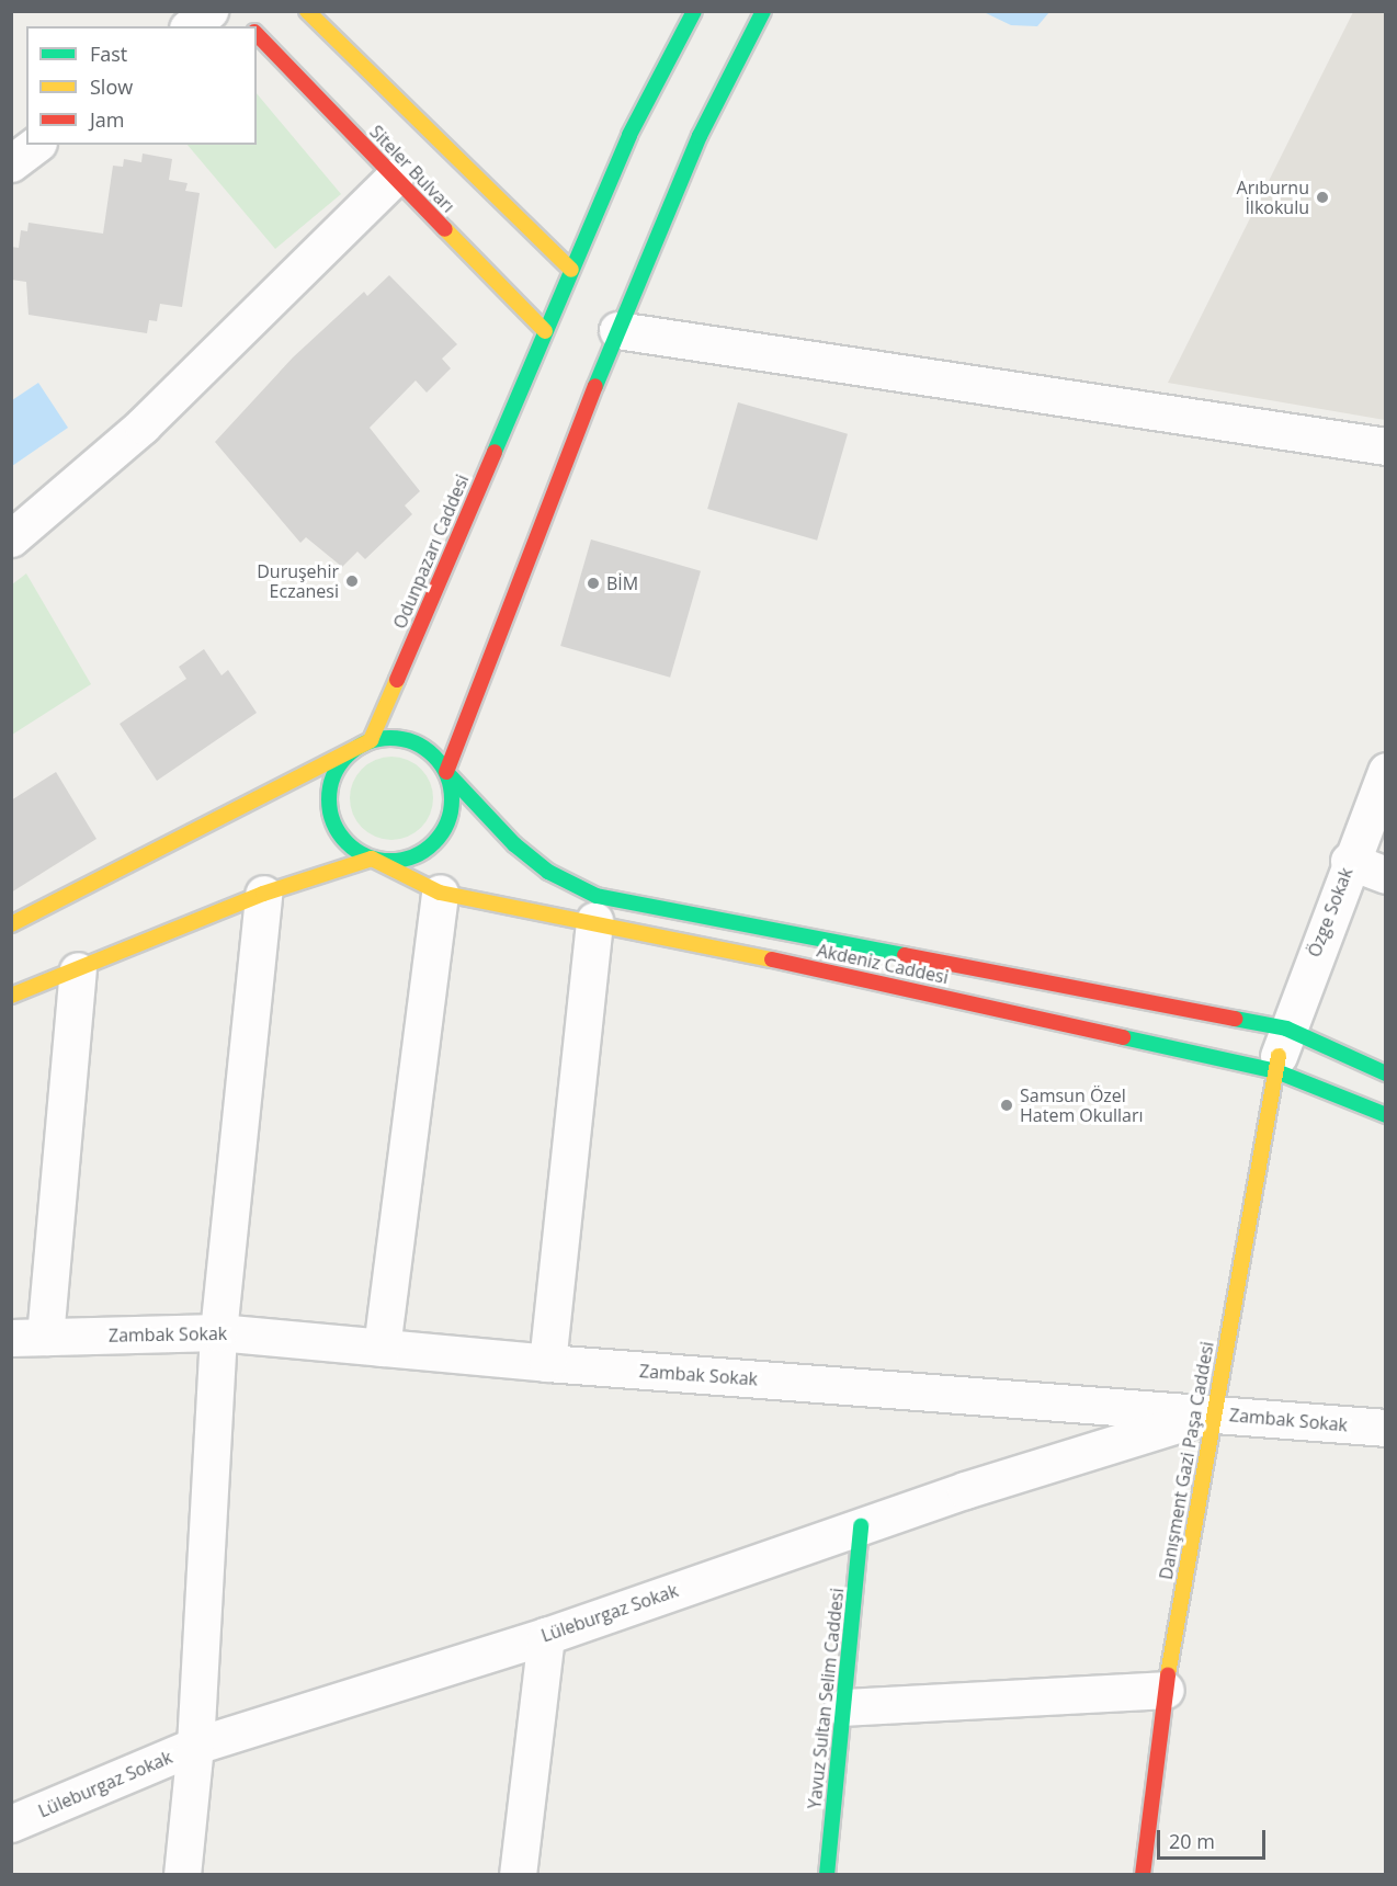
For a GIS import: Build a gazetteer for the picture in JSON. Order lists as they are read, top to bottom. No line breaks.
{"streets":{"main road":["Siteler Bulvarı","Odunpazarı Caddesi","Akdeniz Caddesi","Danışment Gazi Paşa Caddesi","Yavuz Sultan Selim Caddesi"],"street":["Özge Sokak","Zambak Sokak","Lüleburgaz Sokak"]},"crossings":[["Siteler Bulvarı","Odunpazarı Caddesi"],["Odunpazarı Caddesi","Akdeniz Caddesi"],["Özge Sokak","Akdeniz Caddesi"],["Özge Sokak","Danışment Gazi Paşa Caddesi"],["Akdeniz Caddesi","Danışment Gazi Paşa Caddesi"],["Zambak Sokak","Danışment Gazi Paşa Caddesi"],["Zambak Sokak","Lüleburgaz Sokak"],["Danışment Gazi Paşa Caddesi","Lüleburgaz Sokak"],["Lüleburgaz Sokak","Yavuz Sultan Selim Caddesi"]],"places":["Arıburnu İlkokulu","Duruşehir Eczanesi","BİM","Samsun Özel Hatem Okulları"],"legend":["Fast","Slow","Jam"],"scale_bar":"20 m"}
